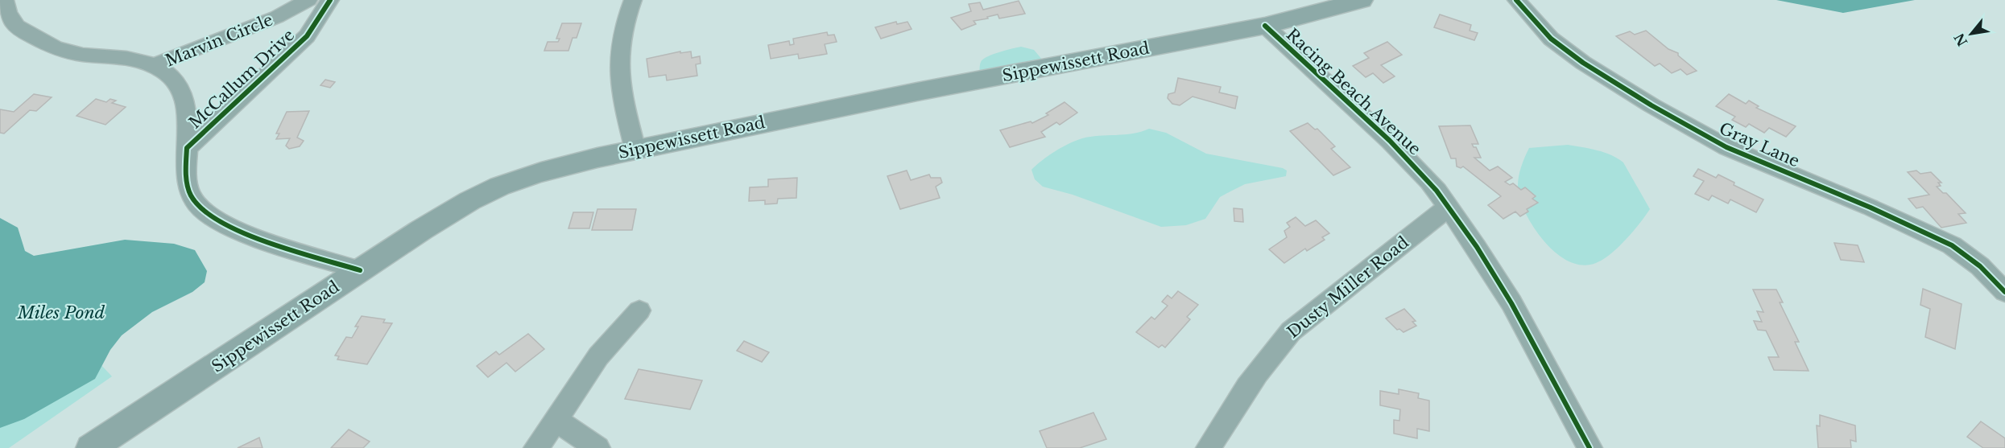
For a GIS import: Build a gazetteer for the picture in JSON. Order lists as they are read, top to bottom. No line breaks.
{"streets":{"main road":["Sippewissett Road"],"street":["Marvin Circle","McCallum Drive","Racing Beach Avenue","Gray Lane","Dusty Miller Road"]},"crossings":[["Marvin Circle","McCallum Drive"],["Sippewissett Road","McCallum Drive"],["Sippewissett Road","Racing Beach Avenue"],["Racing Beach Avenue","Dusty Miller Road"]],"water":["Miles Pond"],"north":"bottom left"}
